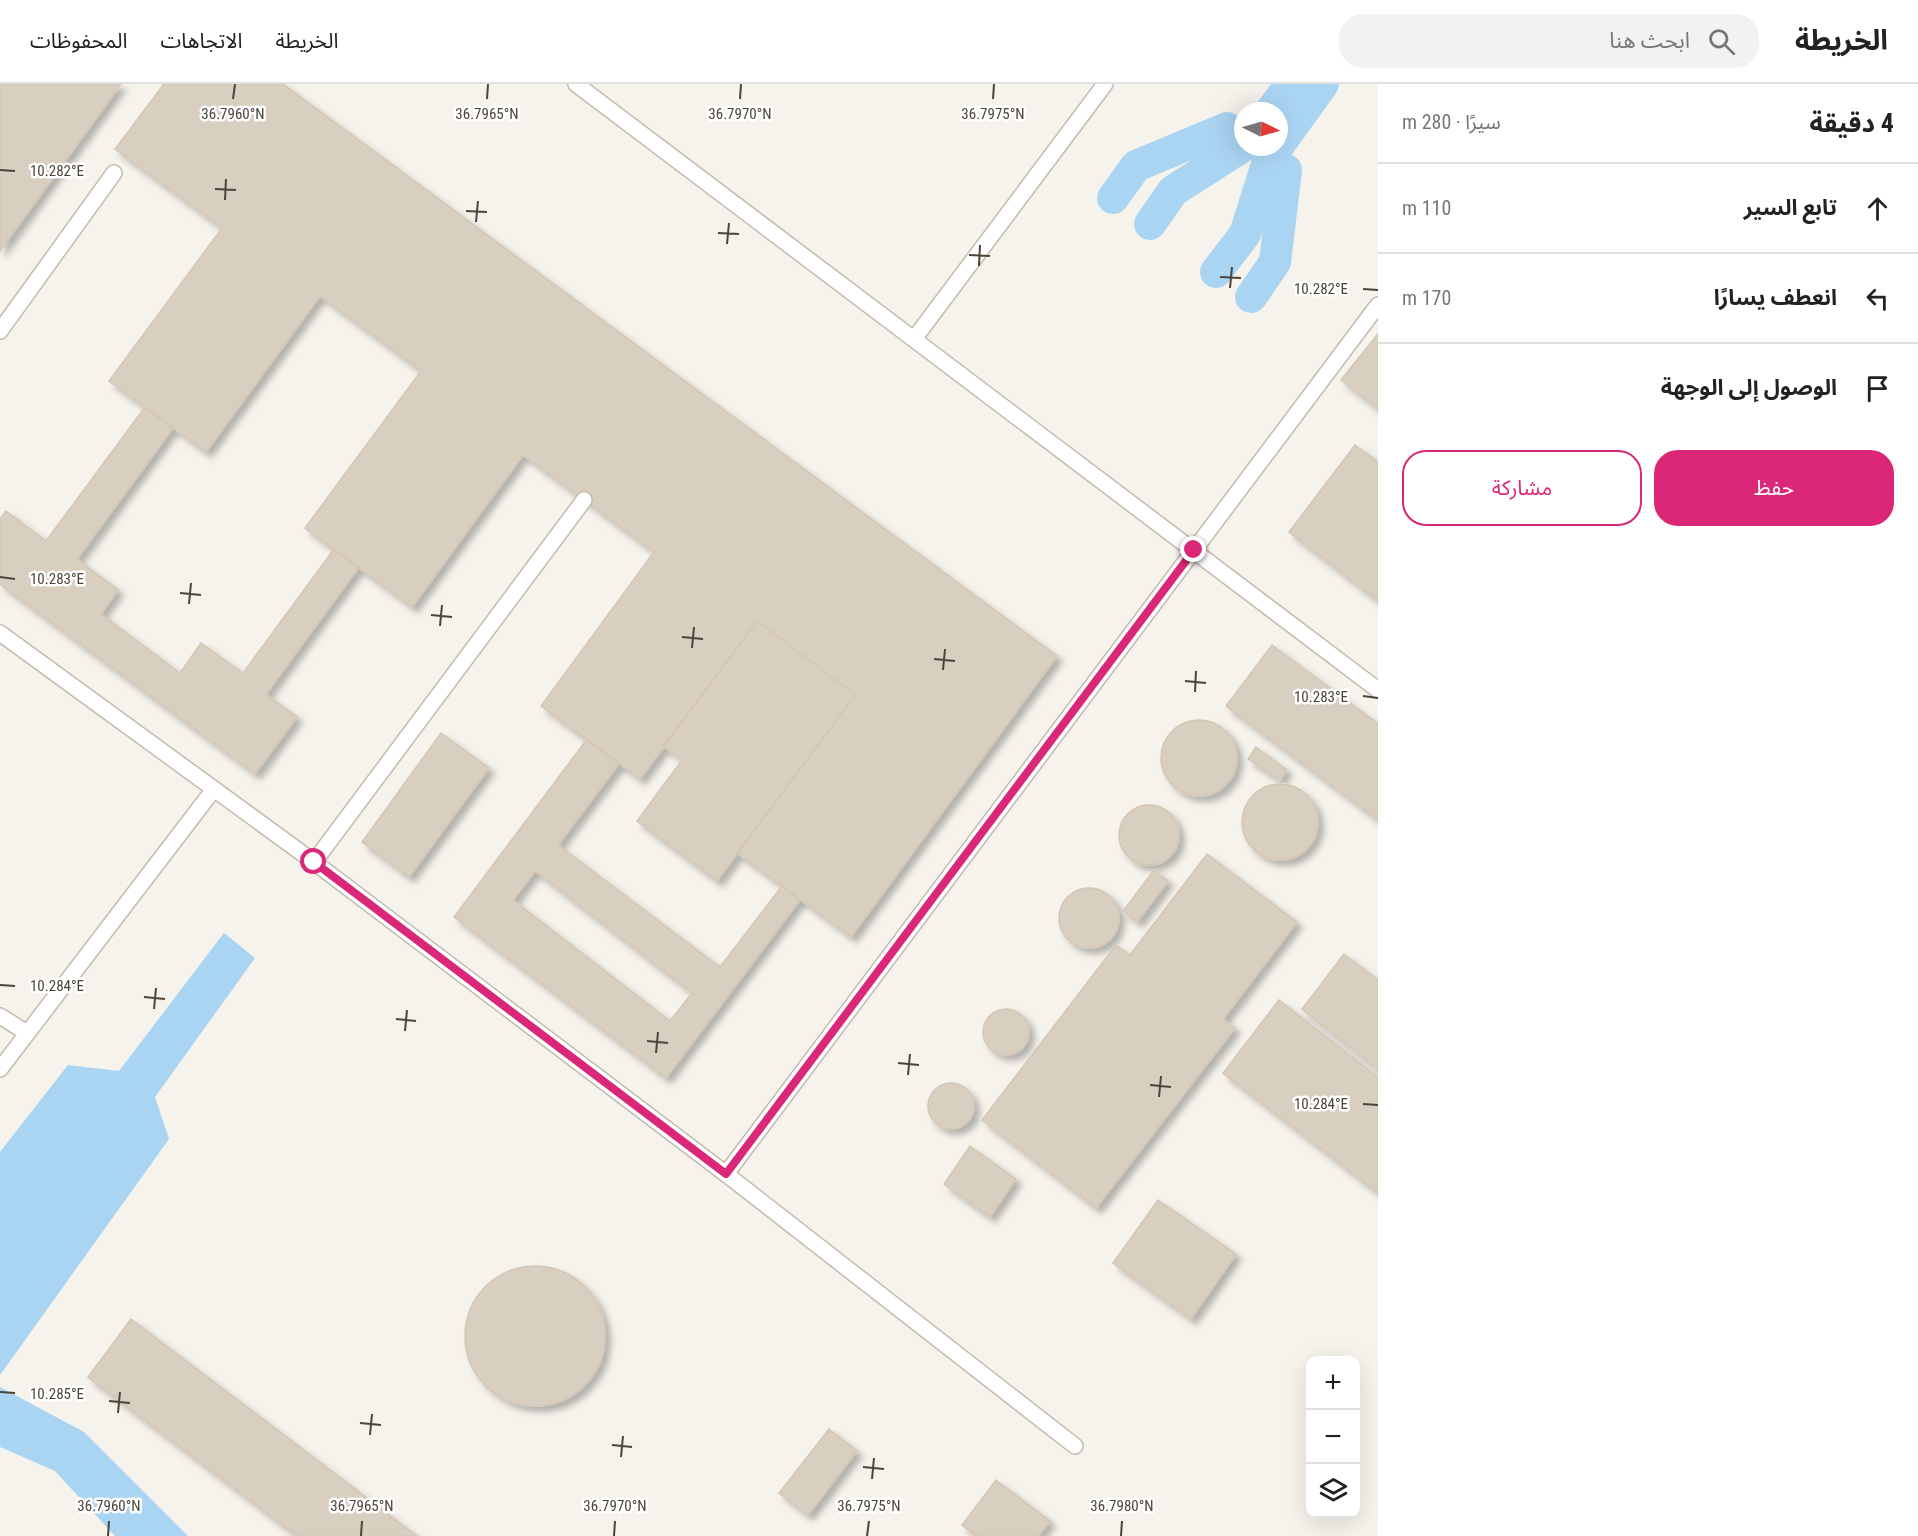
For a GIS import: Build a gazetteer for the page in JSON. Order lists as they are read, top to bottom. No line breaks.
{"north":"right","page":{"header":"الخريطة","search":"ابحث هنا","nav":["الخريطة","الاتجاهات","المحفوظات"],"heading":["4 دقيقة","سيرًا · 280 m"],"list":[["تابع السير","110 m"],["انعطف يسارًا","170 m"],"الوصول إلى الوجهة"],"buttons":["حفظ","مشاركة"],"map_buttons":["+","−"]},"coordinates":["36.7960°N","36.7965°N","36.7970°N","36.7975°N","10.282°E","10.283°E","10.284°E","10.285°E","36.7980°N"]}
